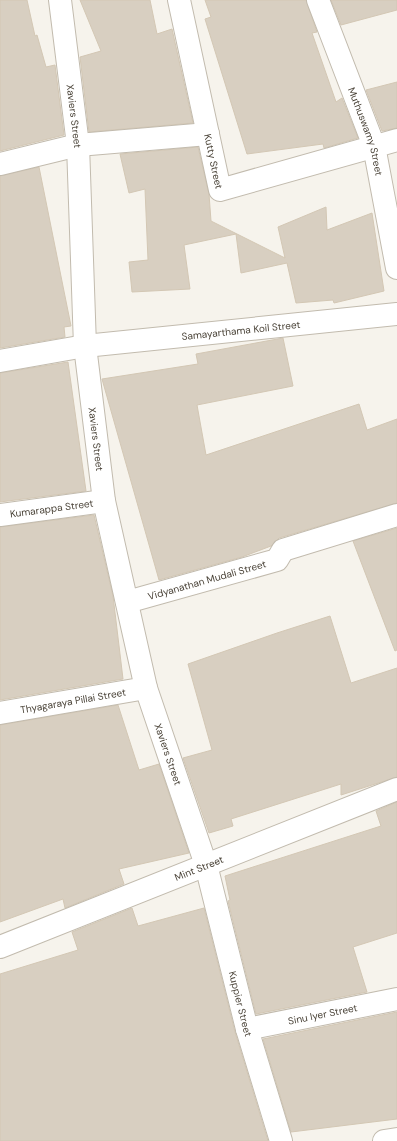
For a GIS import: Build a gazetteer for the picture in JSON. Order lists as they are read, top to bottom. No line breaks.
{"streets":{"street":["Xaviers Street","Muthuswamy Street","Kutty Street","Samayarthama Koil Street","Kumarappa Street","Vidyanathan Mudali Street","Thyagaraya Pillai Street","Mint Street","Kuppier Street","Sinu Iyer Street"]},"crossings":[["Xaviers Street","Samayarthama Koil Street"],["Xaviers Street","Kumarappa Street"],["Xaviers Street","Vidyanathan Mudali Street"],["Xaviers Street","Thyagaraya Pillai Street"],["Xaviers Street","Mint Street"],["Xaviers Street","Kuppier Street"],["Muthuswamy Street","Kutty Street"],["Mint Street","Kuppier Street"],["Kuppier Street","Sinu Iyer Street"]]}
